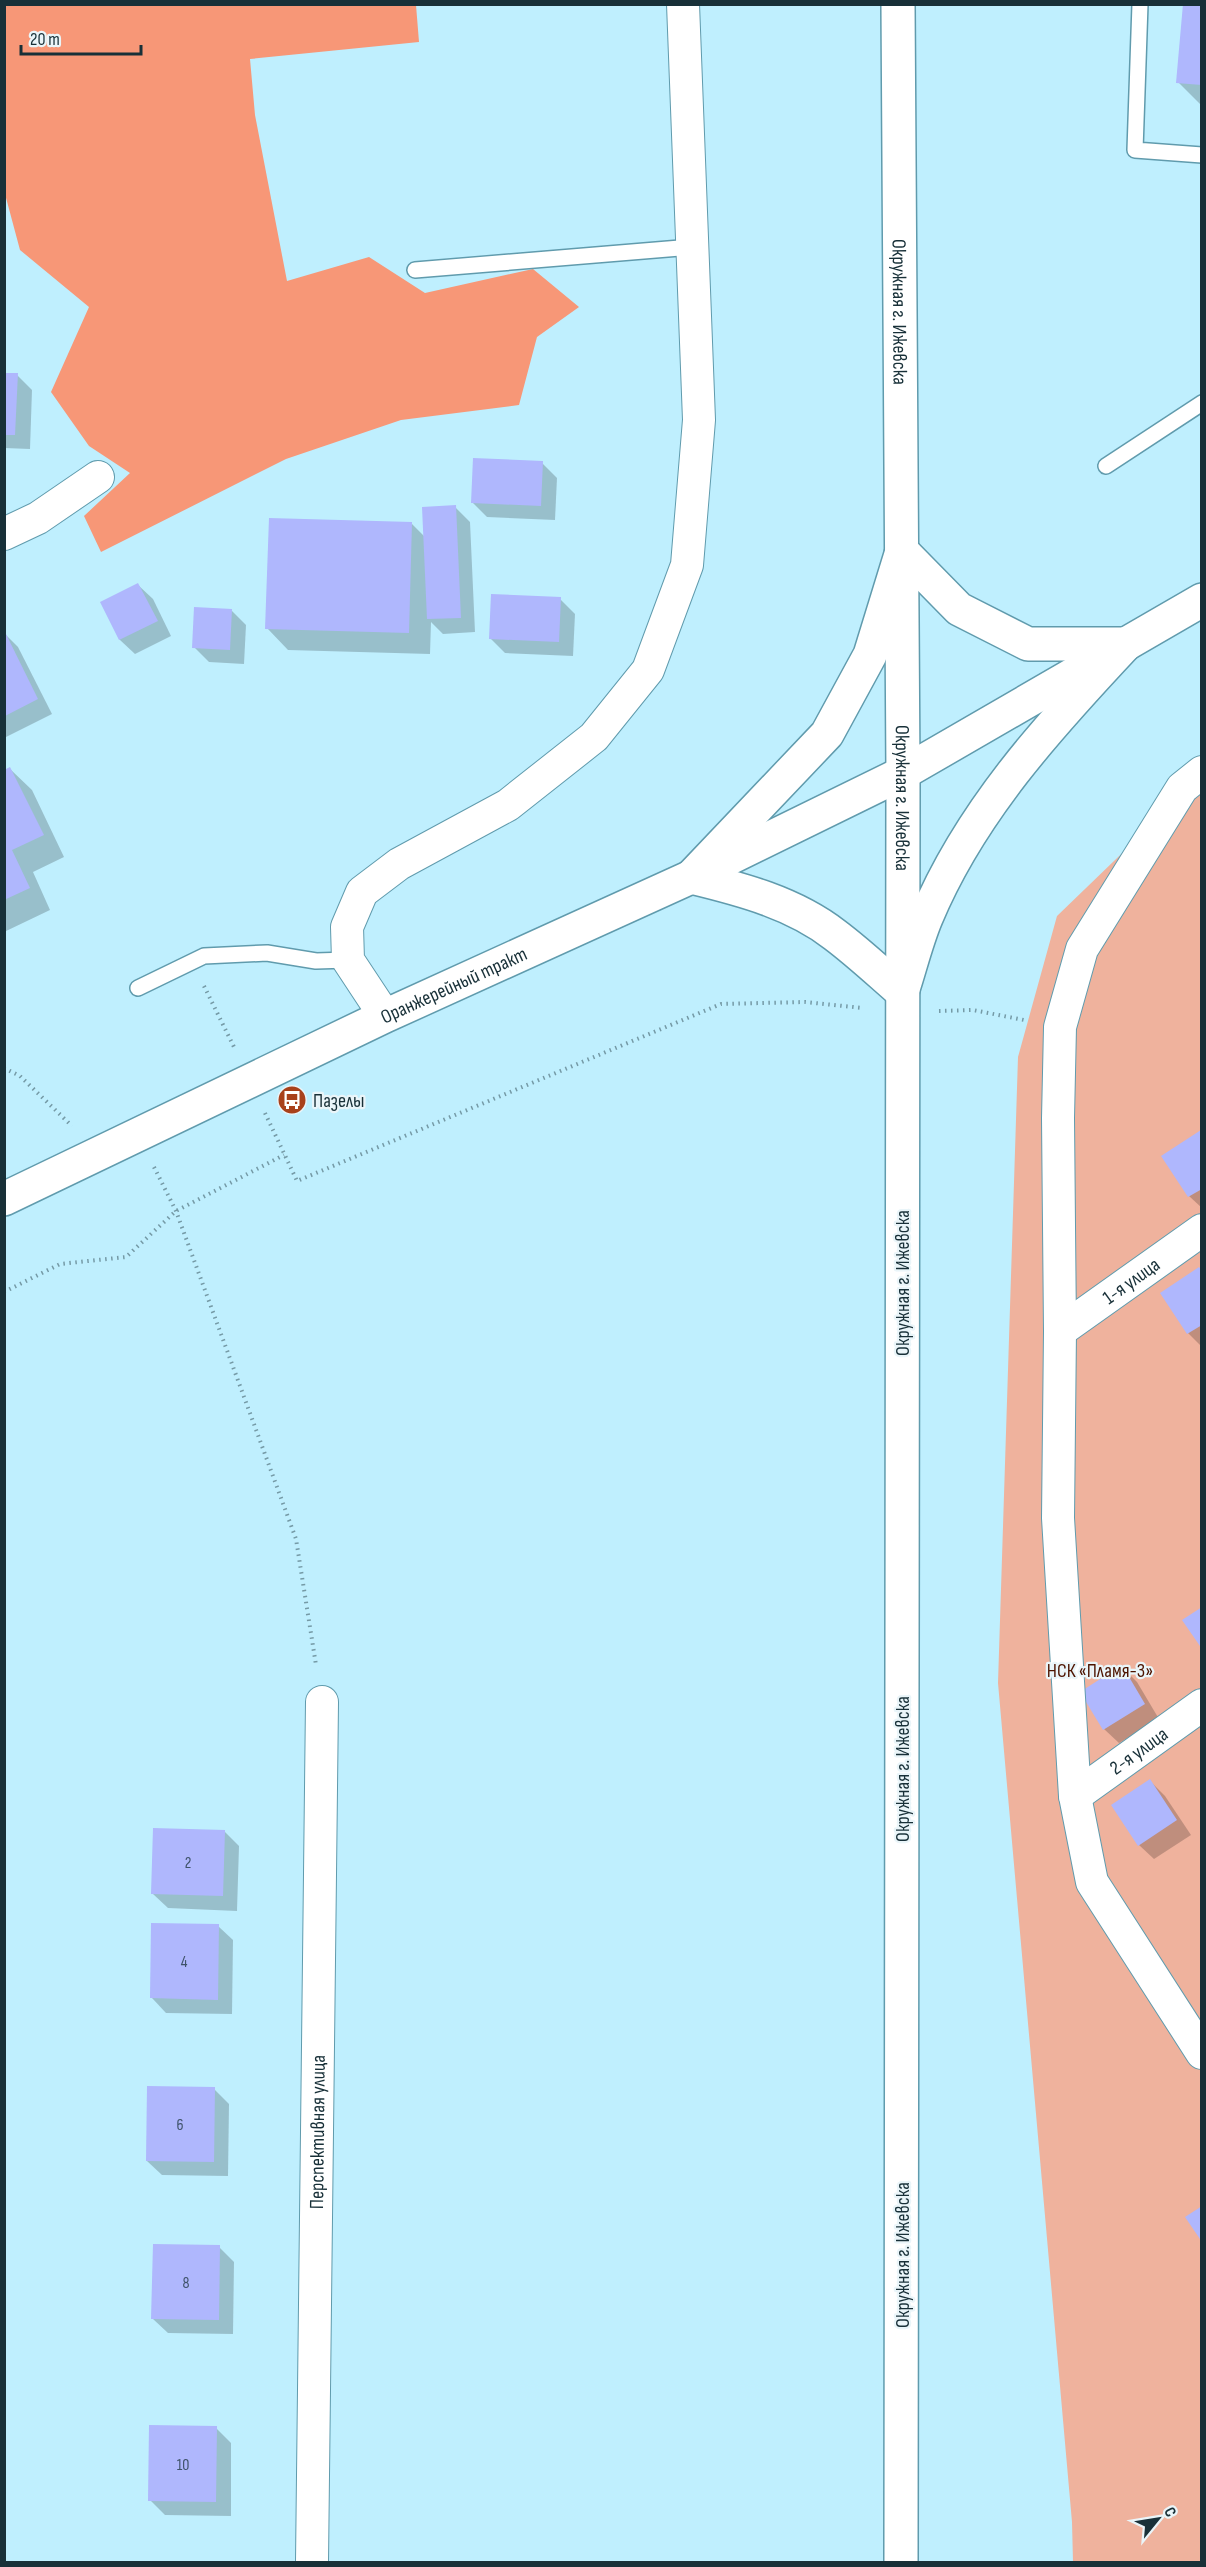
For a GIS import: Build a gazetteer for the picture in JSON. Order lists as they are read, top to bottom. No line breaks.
{"streets":{"main road":["Окружная г. Ижевска","Оранжерейный тракт"],"street":["1-я улица","2-я улица","Перспективная улица"]},"crossings":[["Окружная г. Ижевска","Оранжерейный тракт"]],"parks":["НСК «Пламя-3»"],"places":{"bus stop":["Пазелы"]},"house_numbers":["2","4","6","8","10"],"scale_bar":"20 m","north":"top right"}
